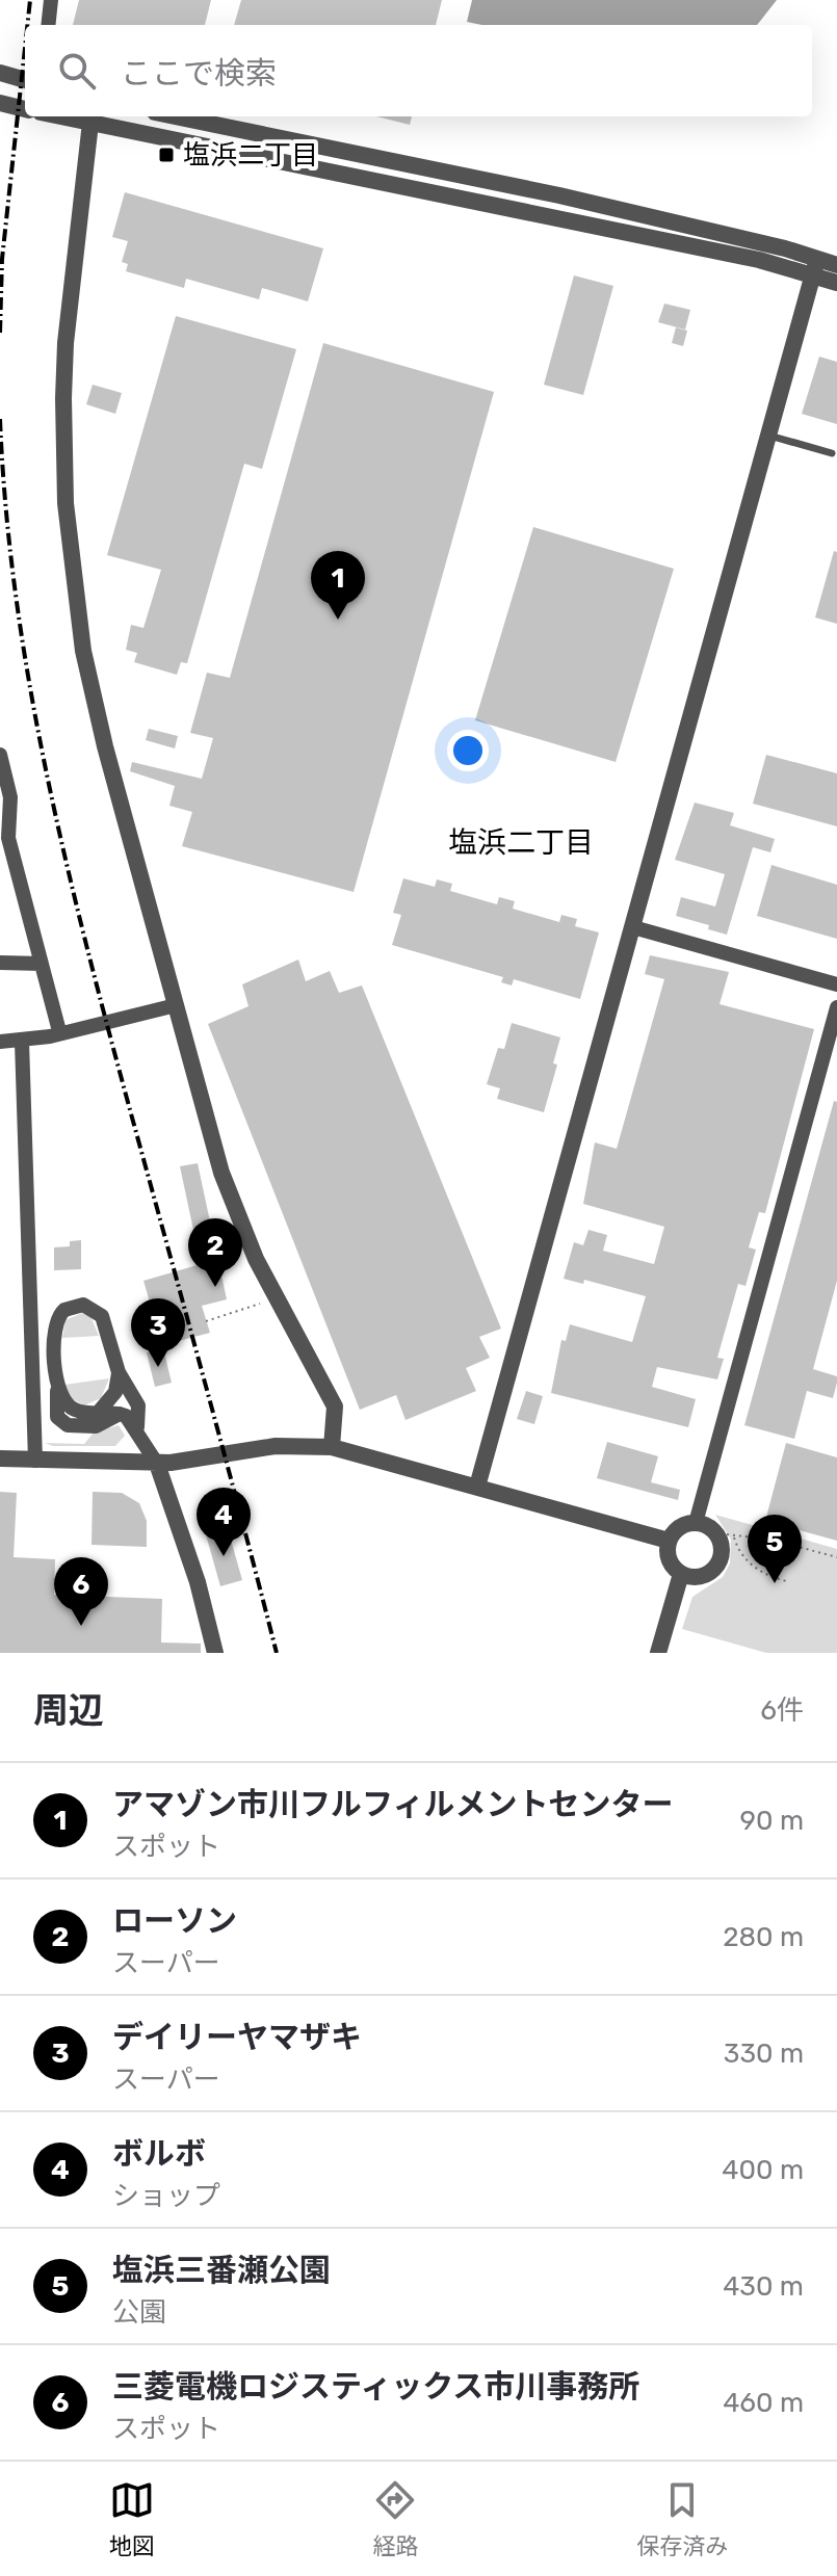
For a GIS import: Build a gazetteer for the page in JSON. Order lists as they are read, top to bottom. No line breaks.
{"districts":["塩浜二丁目"],"places":{"transit":["塩浜二丁目"]},"page":{"search":"ここで検索","pins":["1","2","3","4","5","6"],"heading":["周辺","6件"],"list":[{"mark":"1","name":"アマゾン市川フルフィルメントセンター","note":"スポット","value":"90 m"},{"mark":"2","name":"ローソン","note":"スーパー","value":"280 m"},{"mark":"3","name":"デイリーヤマザキ","note":"スーパー","value":"330 m"},{"mark":"4","name":"ボルボ","note":"ショップ","value":"400 m"},{"mark":"5","name":"塩浜三番瀬公園","note":"公園","value":"430 m"},{"mark":"6","name":"三菱電機ロジスティックス市川事務所","note":"スポット","value":"460 m"}],"nav":["地図","経路","保存済み"]}}
